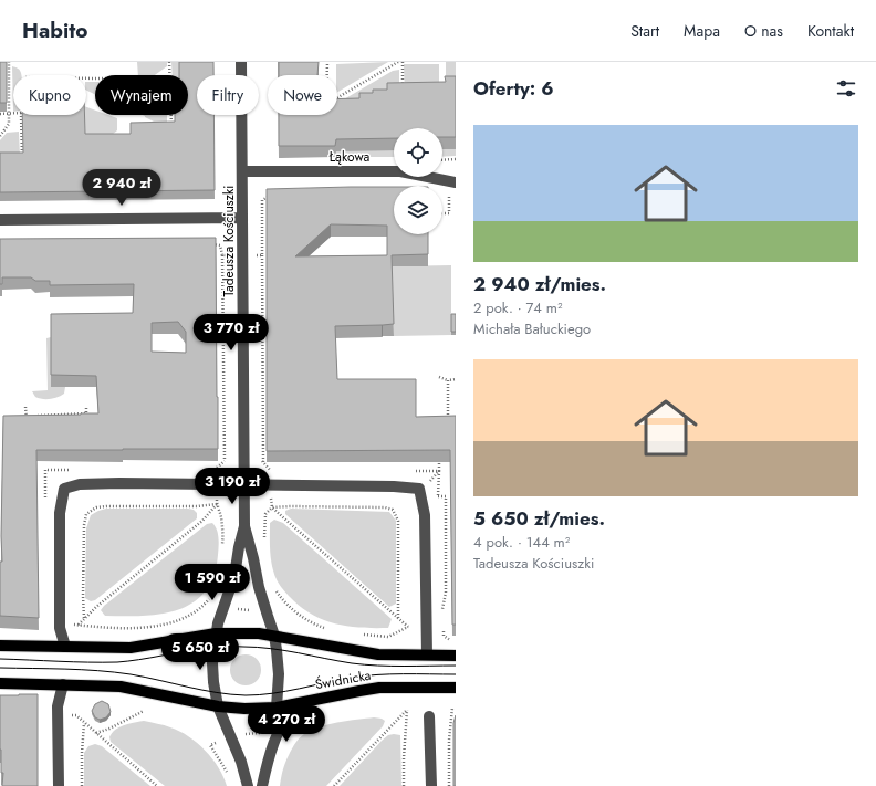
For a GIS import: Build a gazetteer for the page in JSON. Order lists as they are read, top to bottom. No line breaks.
{"streets":{"main road":["Świdnicka"],"street":["Łąkowa","Tadeusza Kościuszki"]},"crossings":[["Łąkowa","Tadeusza Kościuszki"],["Tadeusza Kościuszki","Świdnicka"]],"page":{"header":"Habito","nav":["Start","Mapa","O nas","Kontakt"],"heading":"Oferty: 6","chip":["Kupno","Wynajem","Filtry","Nowe"],"list":[{"name":"2 940 zł/mies.","note":"2 pok. · 74 m² · Michała Bałuckiego"},{"name":"5 650 zł/mies.","note":"4 pok. · 144 m² · Tadeusza Kościuszki"}],"price":["2 940 zł","3 770 zł","3 190 zł","1 590 zł","5 650 zł","4 270 zł"]}}
